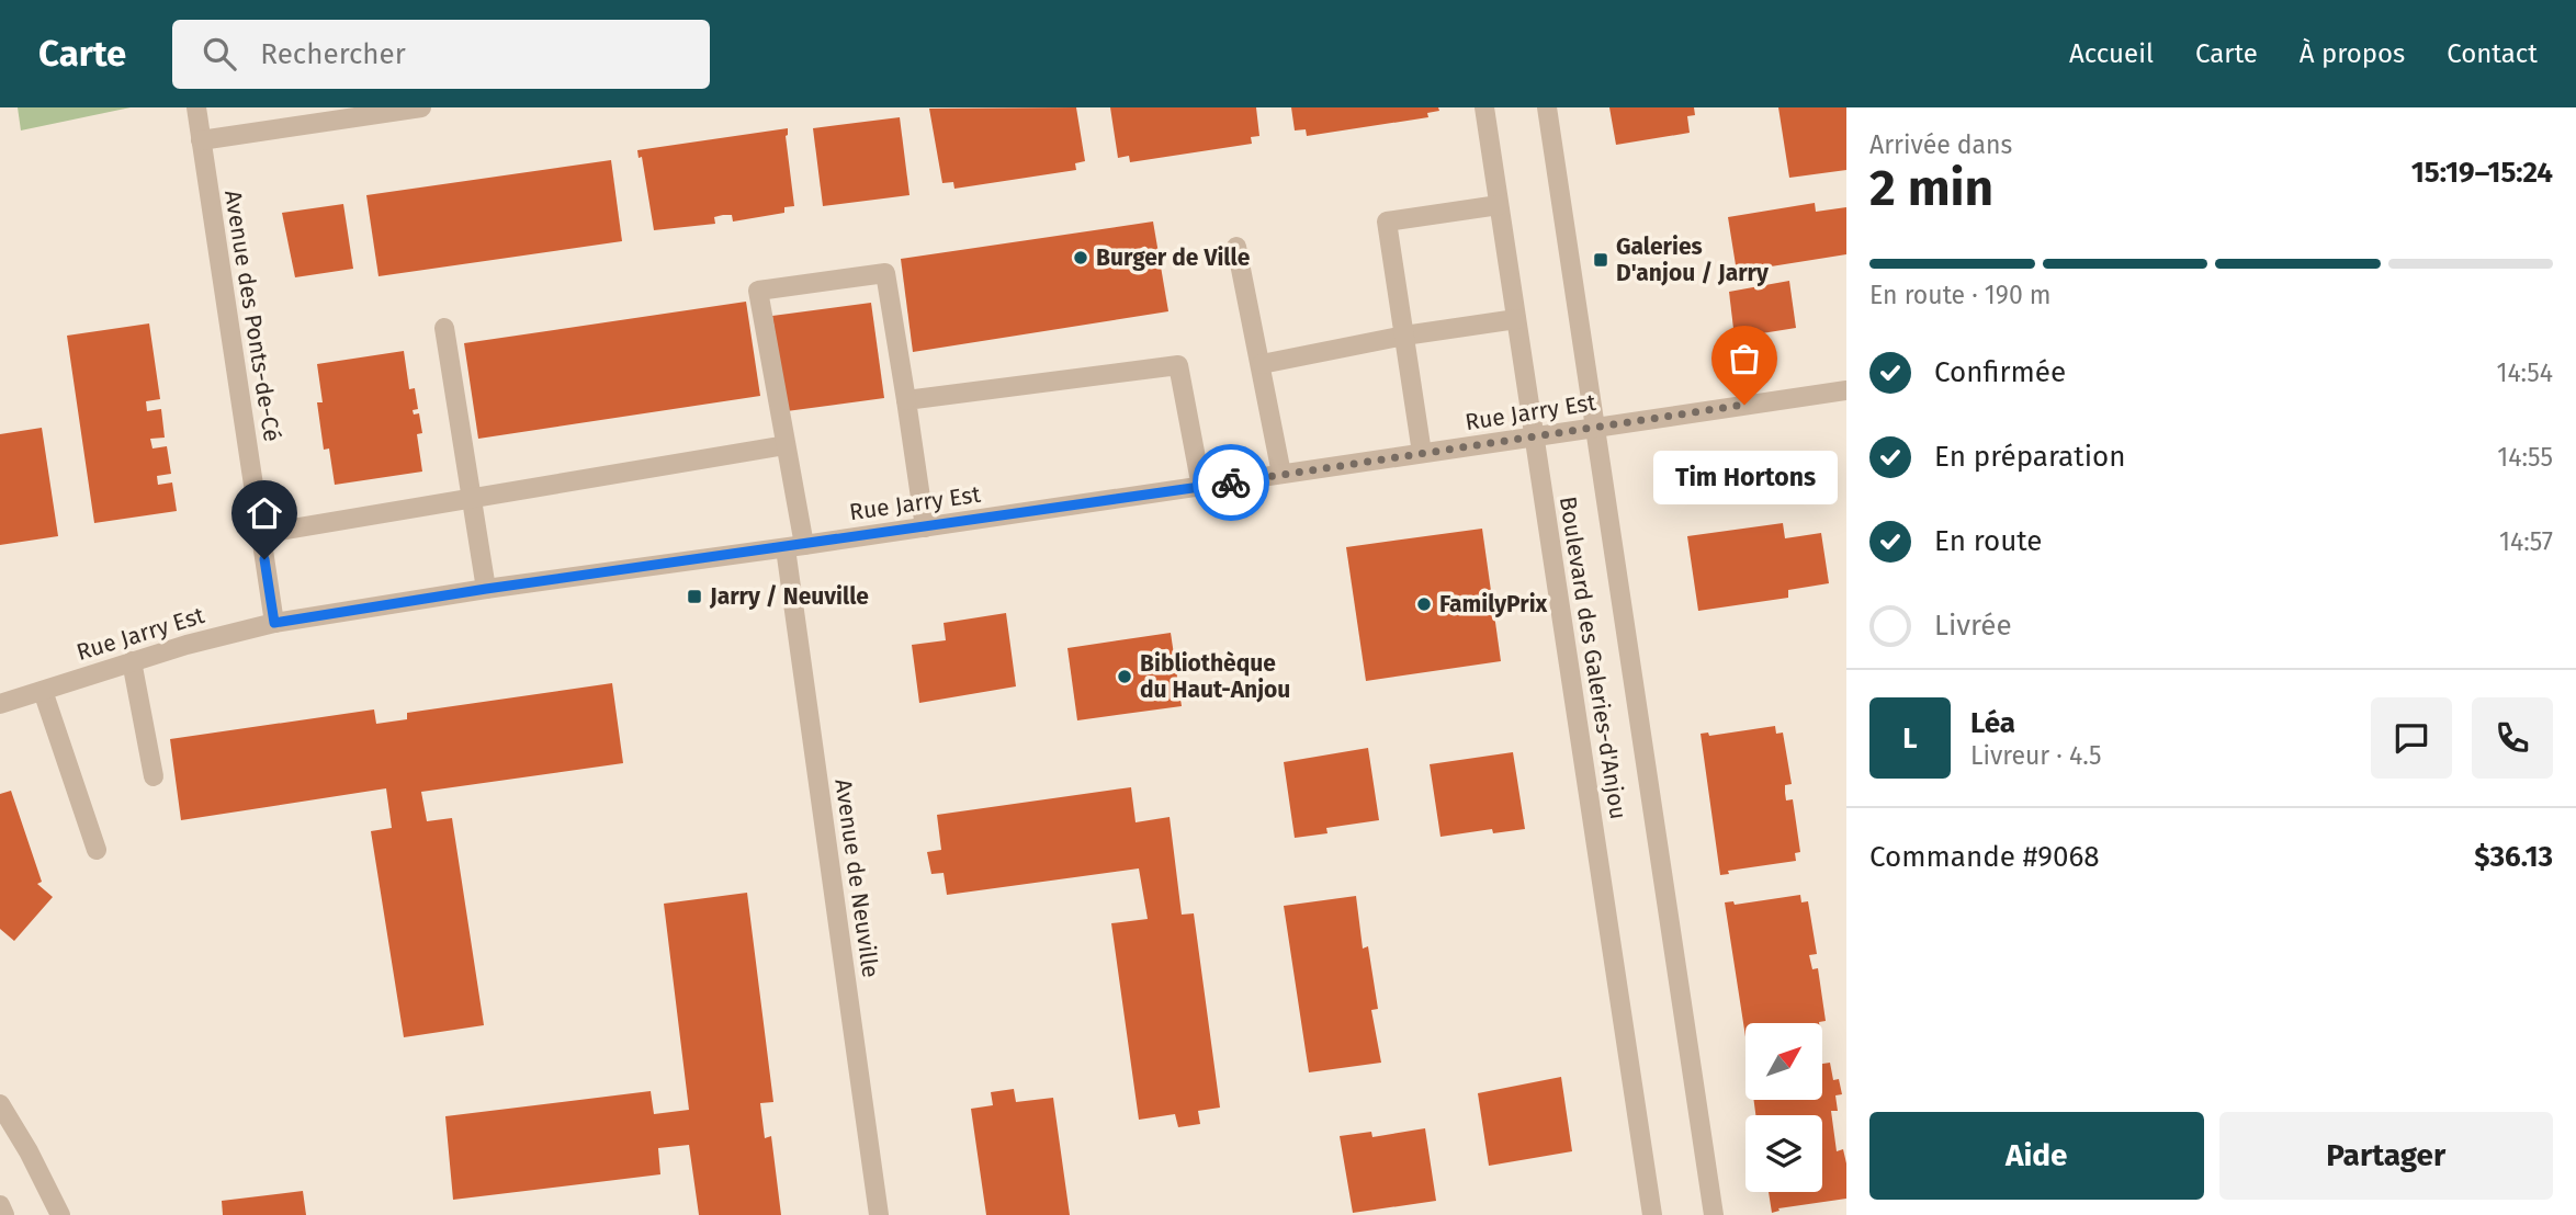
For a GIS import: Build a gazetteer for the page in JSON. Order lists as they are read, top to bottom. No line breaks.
{"streets":{"street":["Avenue des Ponts-de-Cé","Rue Jarry Est","Boulevard des Galeries-d'Anjou","Avenue de Neuville"]},"crossings":[["Avenue des Ponts-de-Cé","Rue Jarry Est"],["Rue Jarry Est","Boulevard des Galeries-d'Anjou"],["Rue Jarry Est","Avenue de Neuville"]],"places":{"other":["Burger de Ville","Tim Hortons","FamilyPrix","Bibliothèque du Haut-Anjou"],"transit":["Galeries D'anjou / Jarry","Jarry / Neuville"]},"north":"top right","page":{"header":"Carte","search":"Rechercher","nav":["Accueil","Carte","À propos","Contact"],"heading":["2 min","Arrivée dans","15:19–15:24"],"panel":["Léa","Livreur · 4.5","Commande #9068","$36.13"],"bar":"En route · 190 m","list":[["Confirmée","14:54"],["En préparation","14:55"],["En route","14:57"],"Livrée"],"bubble":"Tim Hortons","round":"L","buttons":["Aide","Partager"]}}
